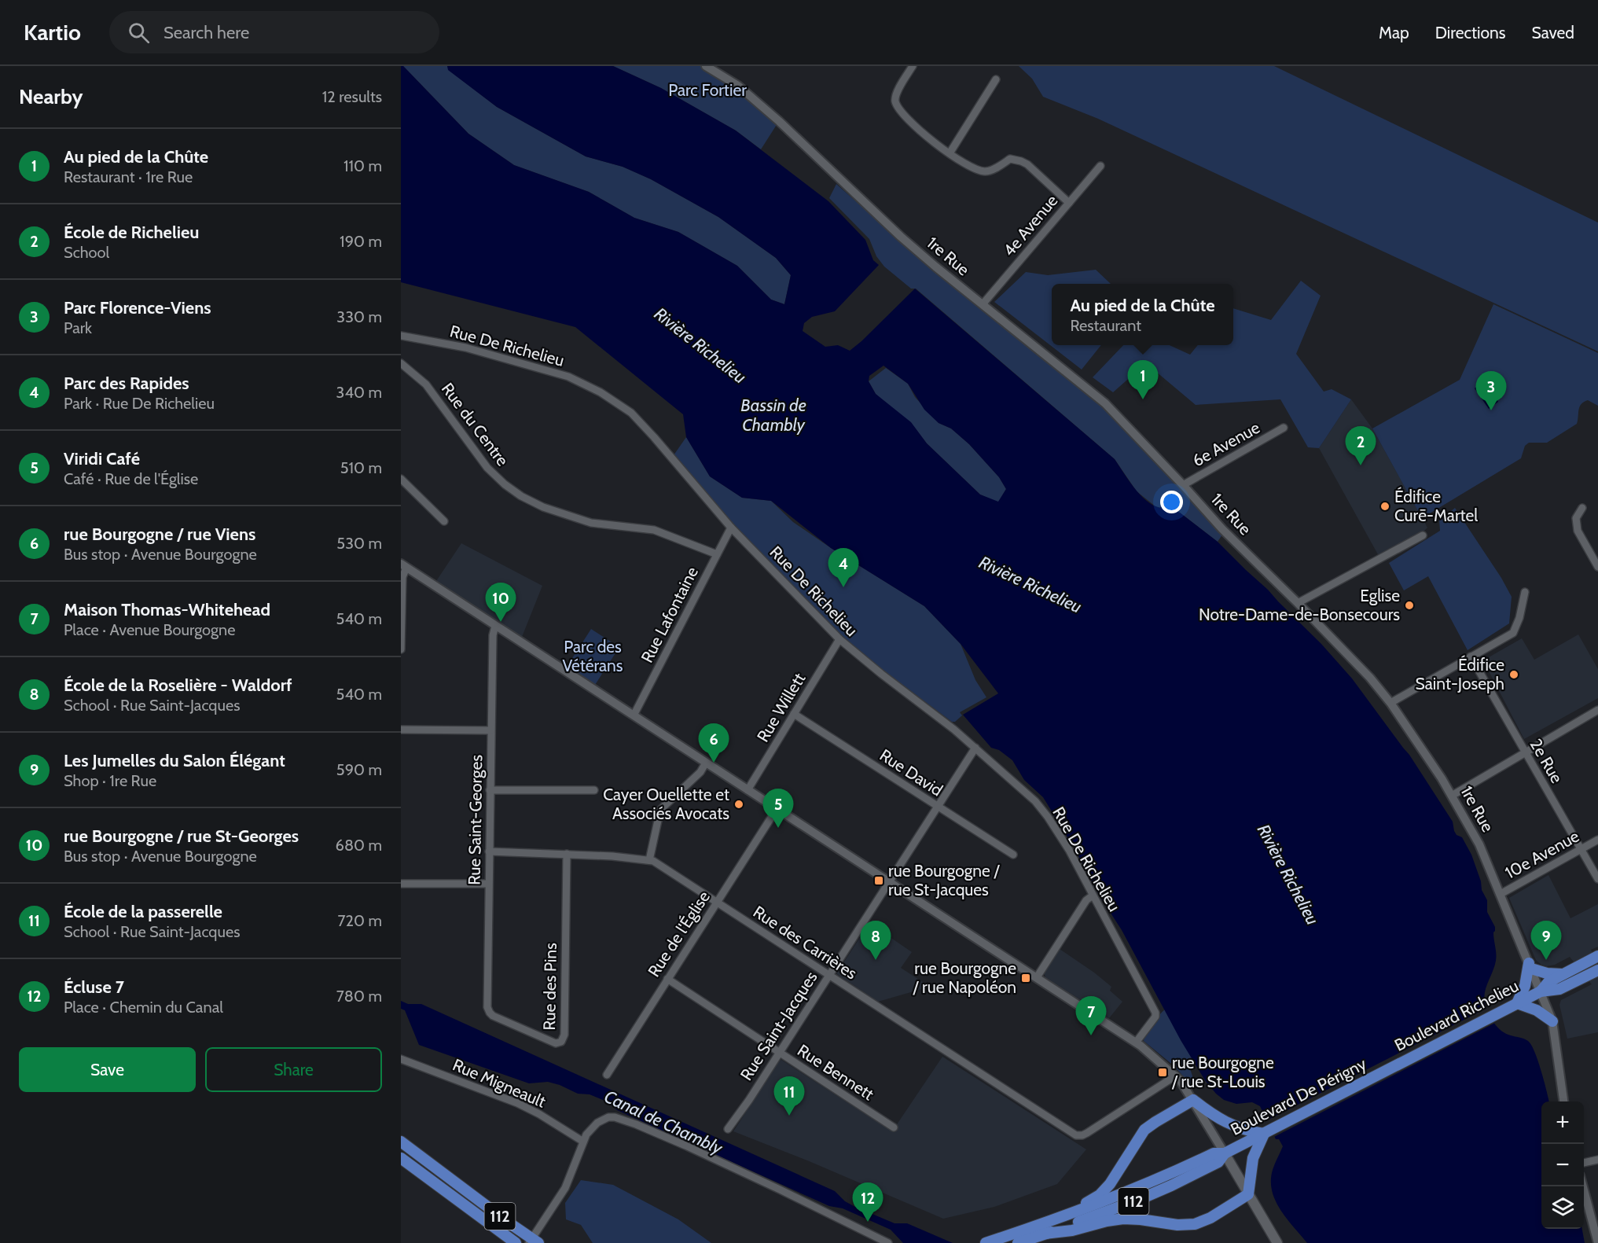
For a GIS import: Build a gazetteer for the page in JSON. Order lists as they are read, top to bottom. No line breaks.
{"streets":{"main road":["Boulevard Richelieu","Boulevard De Périgny","112"],"street":["4e Avenue","1re Rue","Rue De Richelieu","Rue du Centre","6e Avenue","Rue Lafontaine","Rue Willett","2e Rue","Rue David","Rue Saint-Georges","10e Avenue","Rue de l'Église","Rue des Carrières","Rue des Pins","Rue Saint-Jacques","Rue Bennett","Rue Migneault"]},"crossings":[["4e Avenue","1re Rue"],["1re Rue","6e Avenue"],["1re Rue","10e Avenue"],["1re Rue","Boulevard Richelieu"],["Rue De Richelieu","Rue Lafontaine"],["Rue De Richelieu","Rue Willett"],["Rue De Richelieu","Rue Saint-Jacques"],["Rue du Centre","Rue Lafontaine"],["Rue Willett","Rue David"],["2e Rue","10e Avenue"],["Rue David","Rue Saint-Jacques"],["Rue Saint-Georges","Rue des Carrières"],["Rue Saint-Georges","Rue des Pins"],["Rue de l'Église","Rue des Carrières"],["Rue de l'Église","Rue Bennett"],["Rue des Carrières","Rue des Pins"],["Rue des Carrières","Rue Saint-Jacques"],["Boulevard Richelieu","Boulevard De Périgny"],["Rue Saint-Jacques","Rue Bennett"]],"water":["Rivière Richelieu","Bassin de Chambly","Canal de Chambly"],"parks":["Parc Fortier","Parc des Vétérans"],"places":{"other":["Édifice Curē-Martel","Eglise Notre-Dame-de-Bonsecours","Édifice Saint-Joseph","Cayer Ouellette et Associés Avocats"],"transit":["rue Bourgogne / rue St-Jacques","rue Bourgogne / rue Napoléon","rue Bourgogne / rue St-Louis"]},"page":{"header":"Kartio","search":"Search here","nav":["Map","Directions","Saved"],"heading":["Nearby","12 results"],"list":[{"mark":"1","name":"Au pied de la Chûte","note":"Restaurant · 1re Rue","value":"110 m"},{"mark":"2","name":"École de Richelieu","note":"School","value":"190 m"},{"mark":"3","name":"Parc Florence-Viens","note":"Park","value":"330 m"},{"mark":"4","name":"Parc des Rapides","note":"Park · Rue De Richelieu","value":"340 m"},{"mark":"5","name":"Viridi Café","note":"Café · Rue de l'Église","value":"510 m"},{"mark":"6","name":"rue Bourgogne / rue Viens","note":"Bus stop · Avenue Bourgogne","value":"530 m"},{"mark":"7","name":"Maison Thomas-Whitehead","note":"Place · Avenue Bourgogne","value":"540 m"},{"mark":"8","name":"École de la Roselière - Waldorf","note":"School · Rue Saint-Jacques","value":"540 m"},{"mark":"9","name":"Les Jumelles du Salon Élégant","note":"Shop · 1re Rue","value":"590 m"},{"mark":"10","name":"rue Bourgogne / rue St-Georges","note":"Bus stop · Avenue Bourgogne","value":"680 m"},{"mark":"11","name":"École de la passerelle","note":"School · Rue Saint-Jacques","value":"720 m"},{"mark":"12","name":"Écluse 7","note":"Place · Chemin du Canal","value":"780 m"}],"popup":["Au pied de la Chûte","Restaurant"],"pins":["1","3","2","4","10","6","5","8","9","7","11","12"],"buttons":["Save","Share"],"map_buttons":["+","−"]}}
